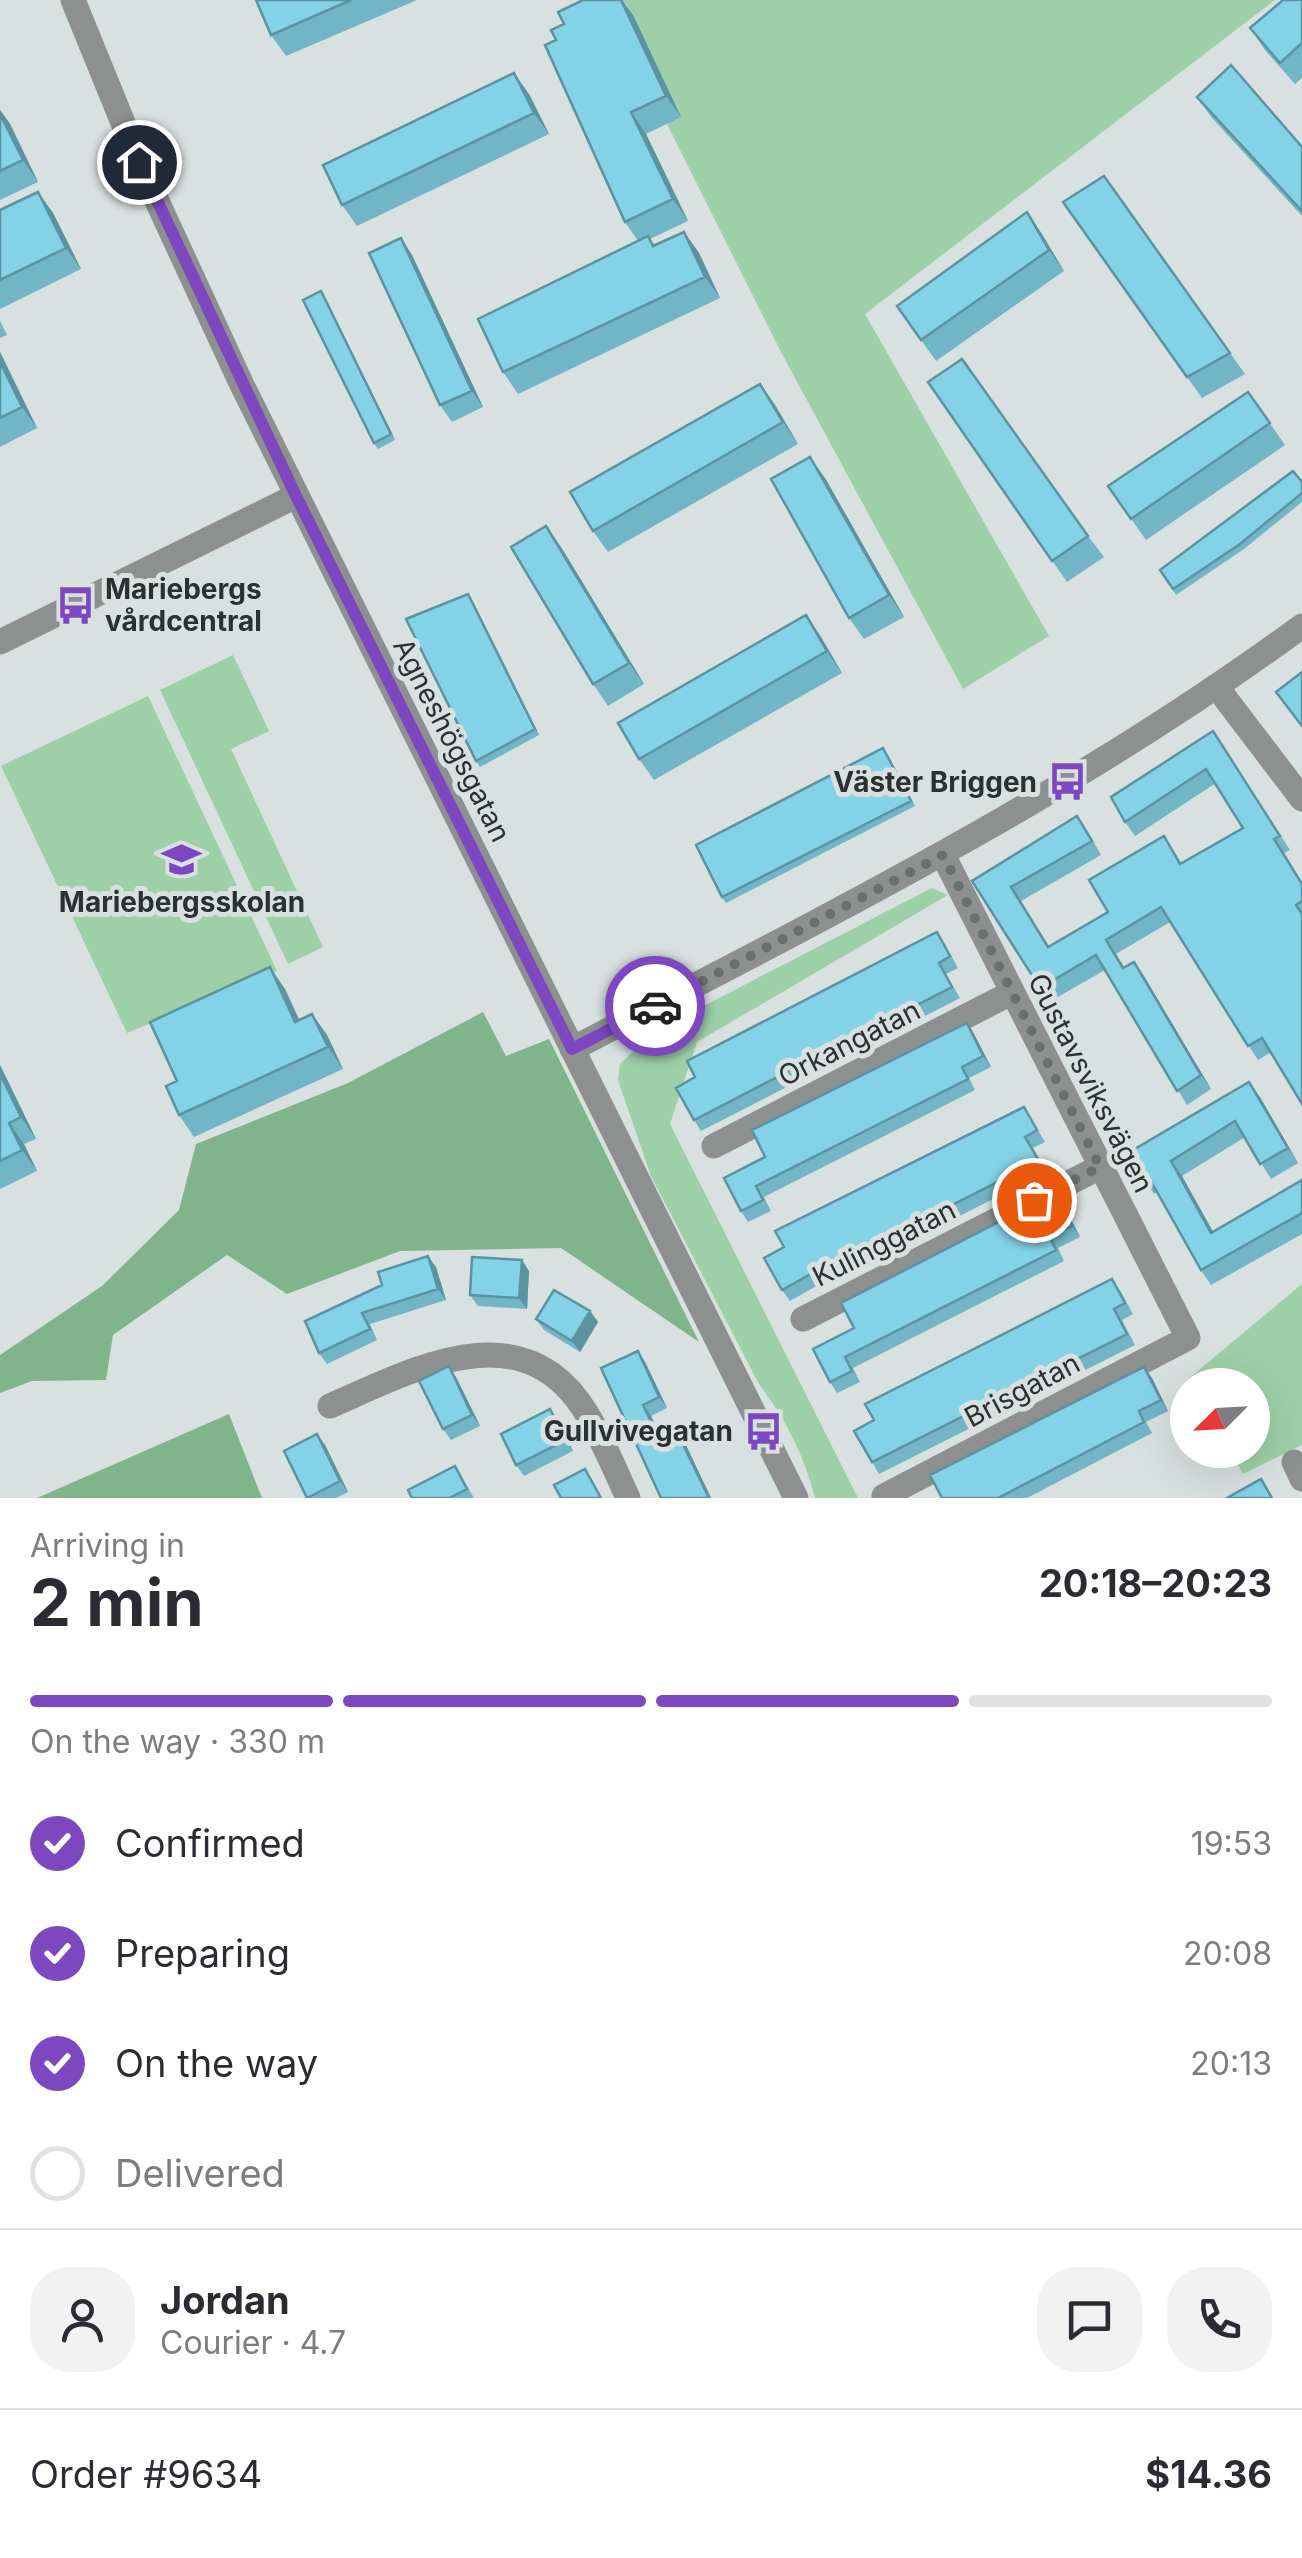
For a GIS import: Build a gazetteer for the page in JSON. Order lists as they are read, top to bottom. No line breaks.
{"streets":{"street":["Agneshögsgatan","Orkangatan","Gustavsviksvägen","Kulinggatan","Brisgatan"]},"crossings":[["Orkangatan","Gustavsviksvägen"],["Gustavsviksvägen","Kulinggatan"],["Gustavsviksvägen","Brisgatan"]],"places":{"bus stop":["Mariebergs vårdcentral","Väster Briggen","Gullvivegatan"],"school or university":["Mariebergsskolan"]},"north":"bottom left","page":{"heading":["2 min","Arriving in","20:18–20:23"],"panel":["Jordan","Courier · 4.7","Order #9634","$14.36"],"bar":"On the way · 330 m","list":[["Confirmed","19:53"],["Preparing","20:08"],["On the way","20:13"],"Delivered"]}}
